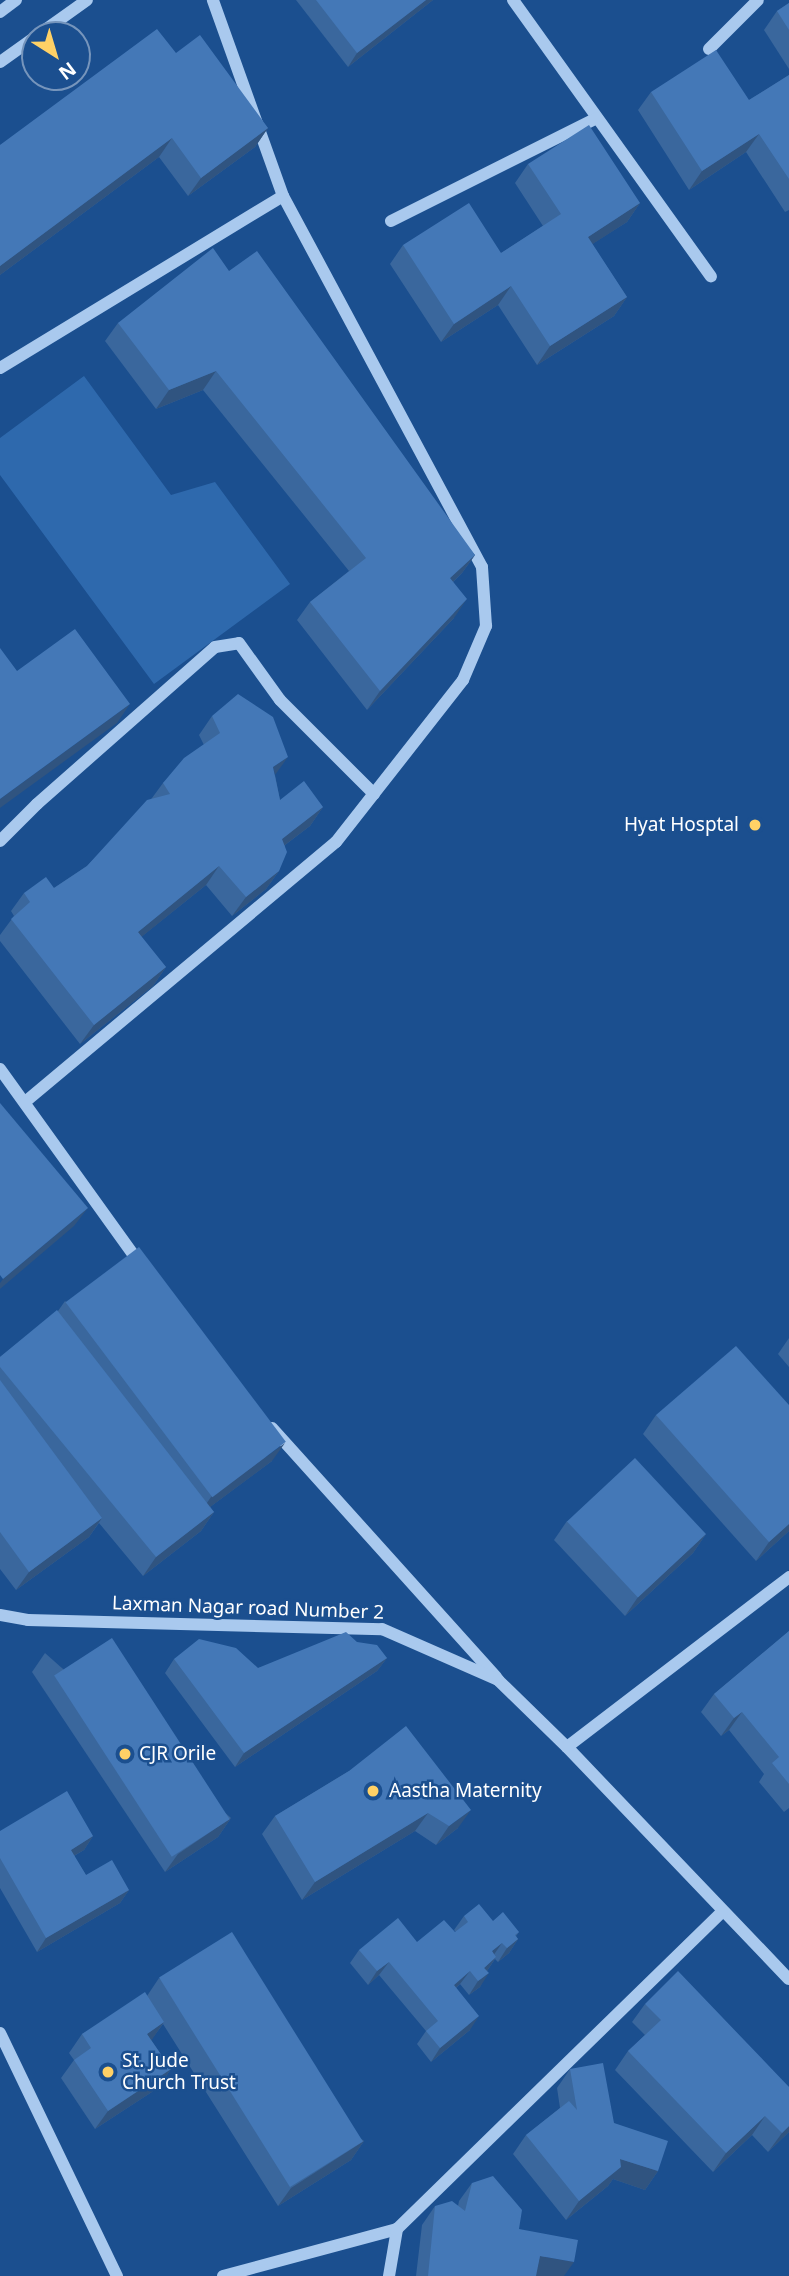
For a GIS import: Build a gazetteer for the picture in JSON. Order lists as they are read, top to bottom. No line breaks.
{"streets":{"street":["Laxman Nagar road Number 2"]},"places":["Hyat Hosptal","CJR Orile","Aastha Maternity","St. Jude Church Trust"],"north":"bottom right"}
